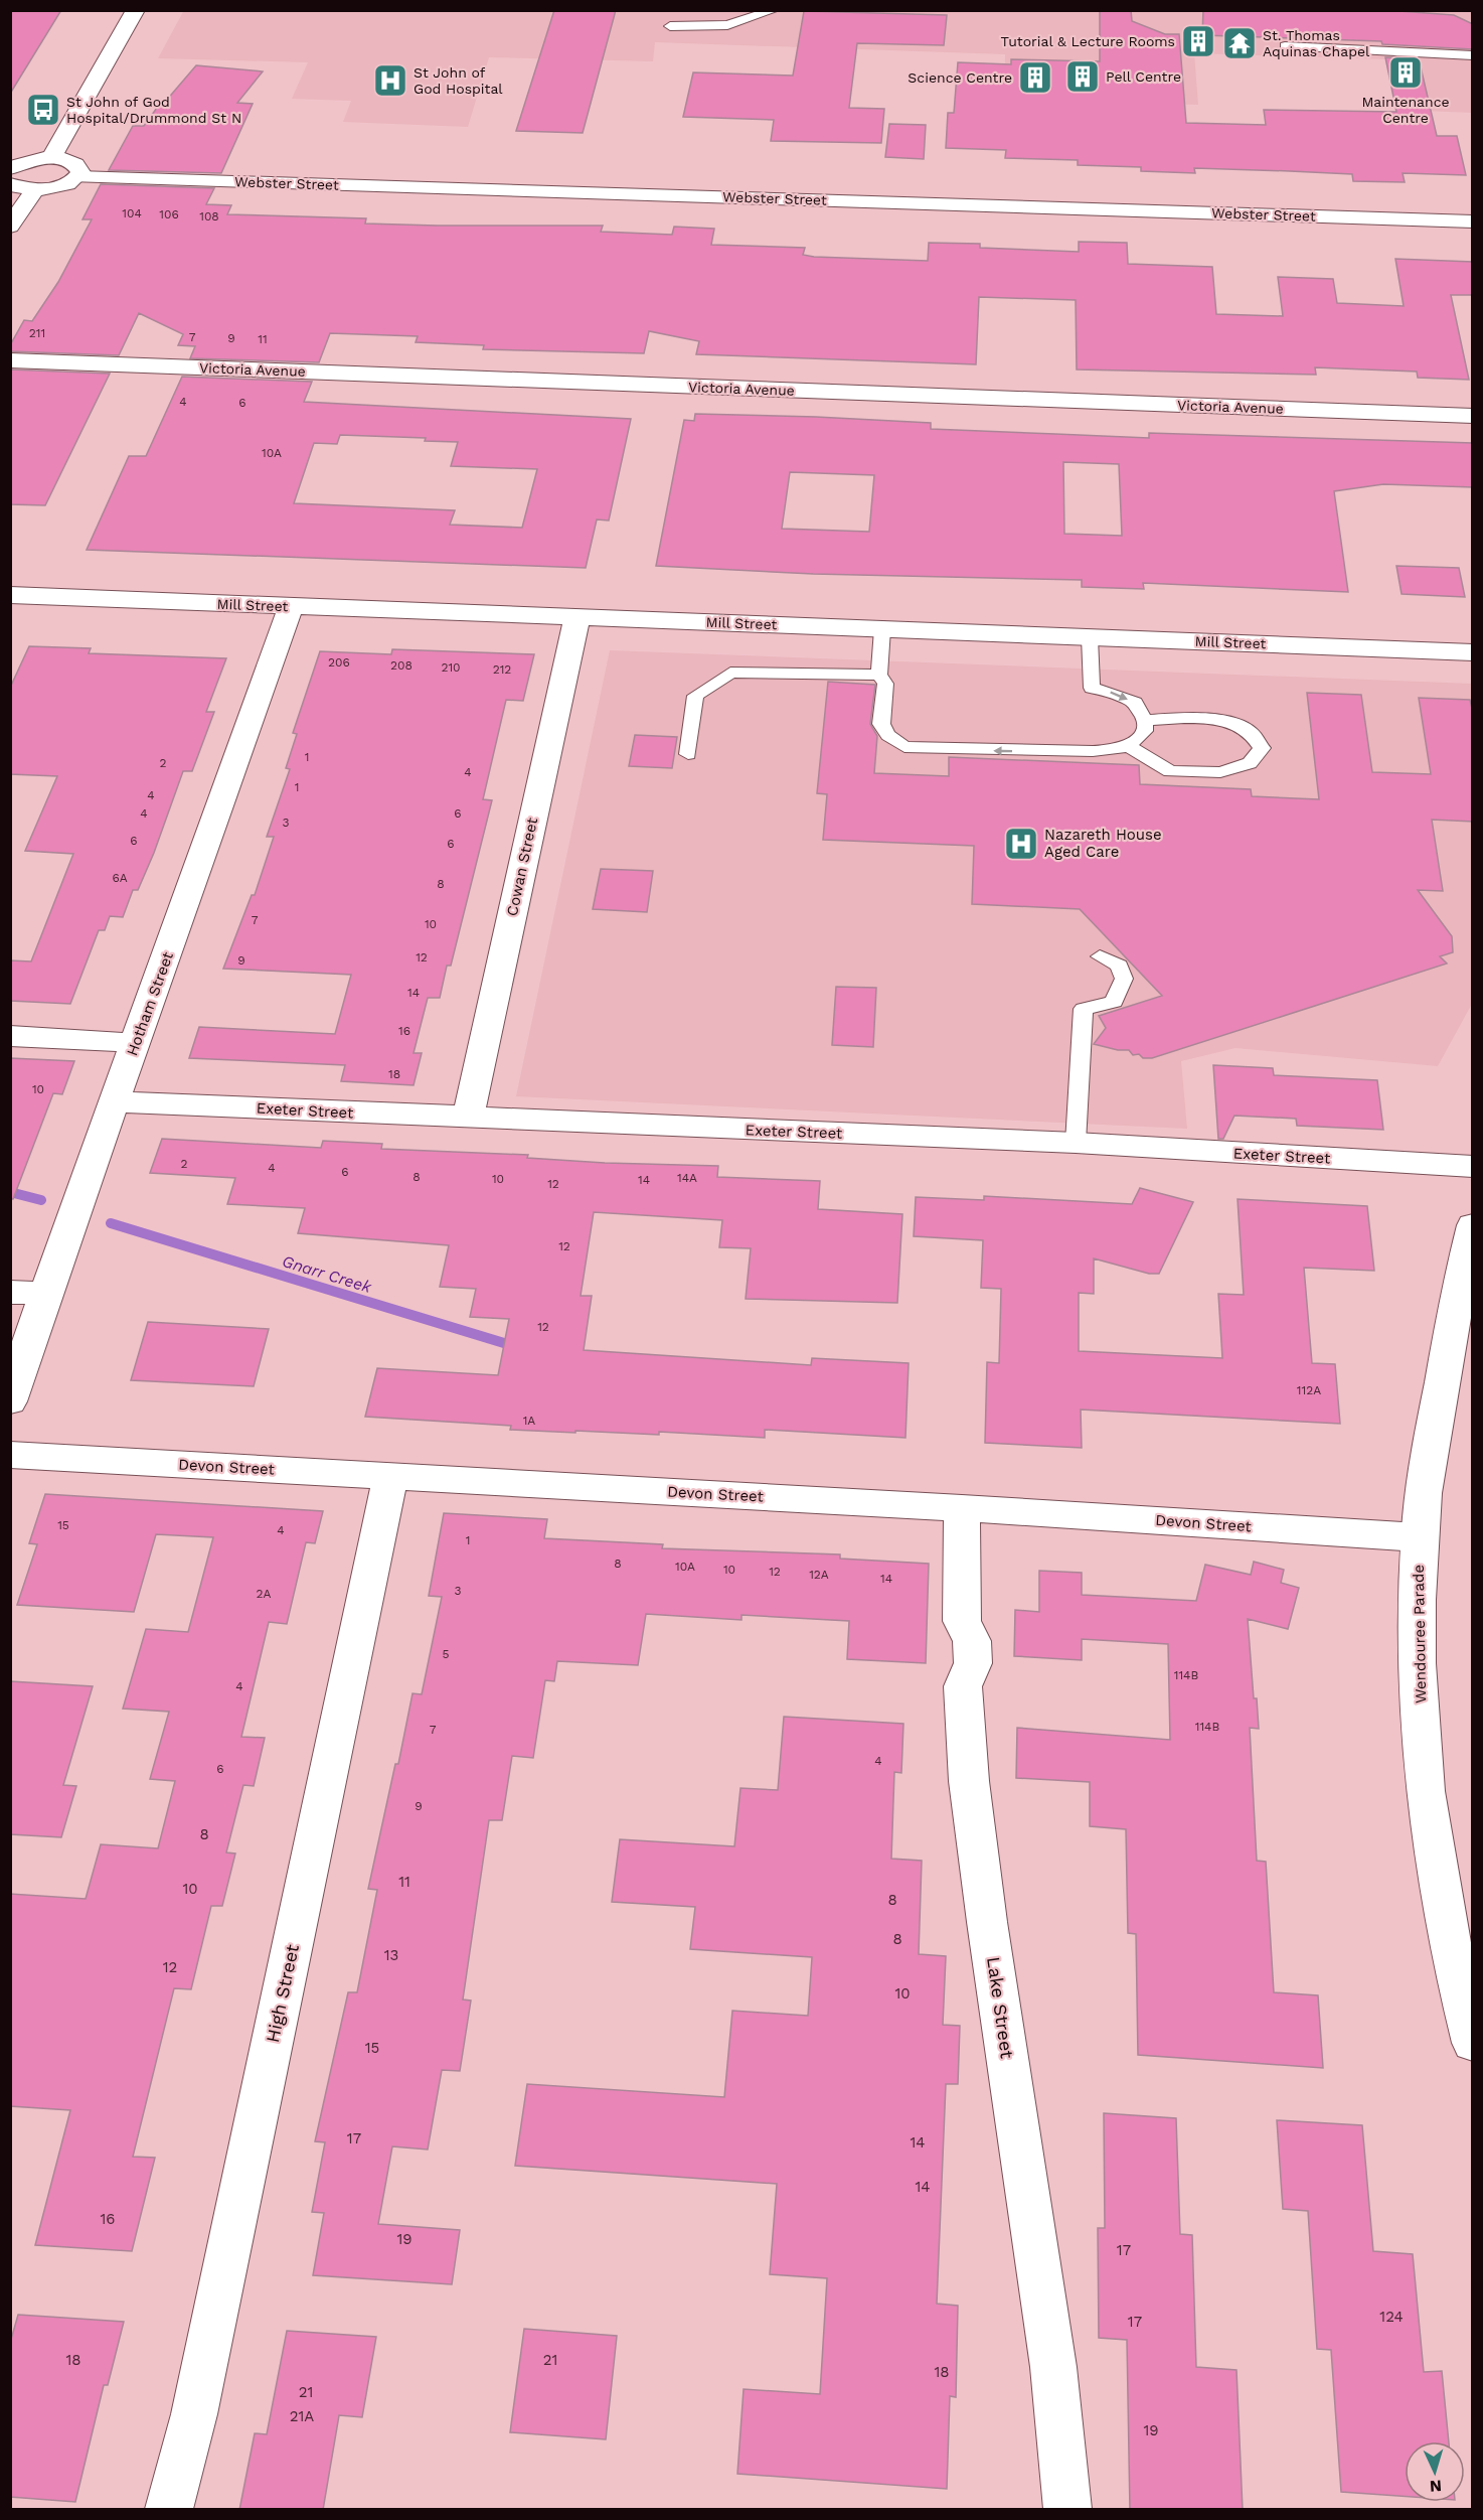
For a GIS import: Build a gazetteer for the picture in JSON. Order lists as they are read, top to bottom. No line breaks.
{"streets":{"street":["Webster Street","Victoria Avenue","Mill Street","Cowan Street","Hotham Street","Exeter Street","Devon Street","Wendouree Parade","High Street","Lake Street"]},"crossings":[["Mill Street","Cowan Street"],["Mill Street","Hotham Street"],["Cowan Street","Exeter Street"],["Hotham Street","Exeter Street"],["Devon Street","Wendouree Parade"],["Devon Street","High Street"],["Devon Street","Lake Street"]],"water":["Gnarr Creek"],"places":{"building":["Tutorial & Lecture Rooms","Maintenance Centre","Pell Centre","Science Centre"],"temple":["St. Thomas Aquinas Chapel"],"hospital":["St John of God Hospital","Nazareth House Aged Care"],"bus stop":["St John of God Hospital/Drummond St N"]},"house_numbers":["104","106","108","211","7","9","11","4","6","10A","206","208","210","212","1","2","4","1","4","4","6","3","6","6","6A","8","7","10","12","9","14","16","18","10","2","4","6","8","14A","10","14","12","12","12","112A","1A","15","4","1","8","10A","10","12","12A","14","3","2A","5","114B","4","114B","7","4","6","9","8","11","10","8","8","13","12","10","15","17","14","14","16","19","17","124","17","18","21","18","21","21A","19"],"north":"bottom"}
